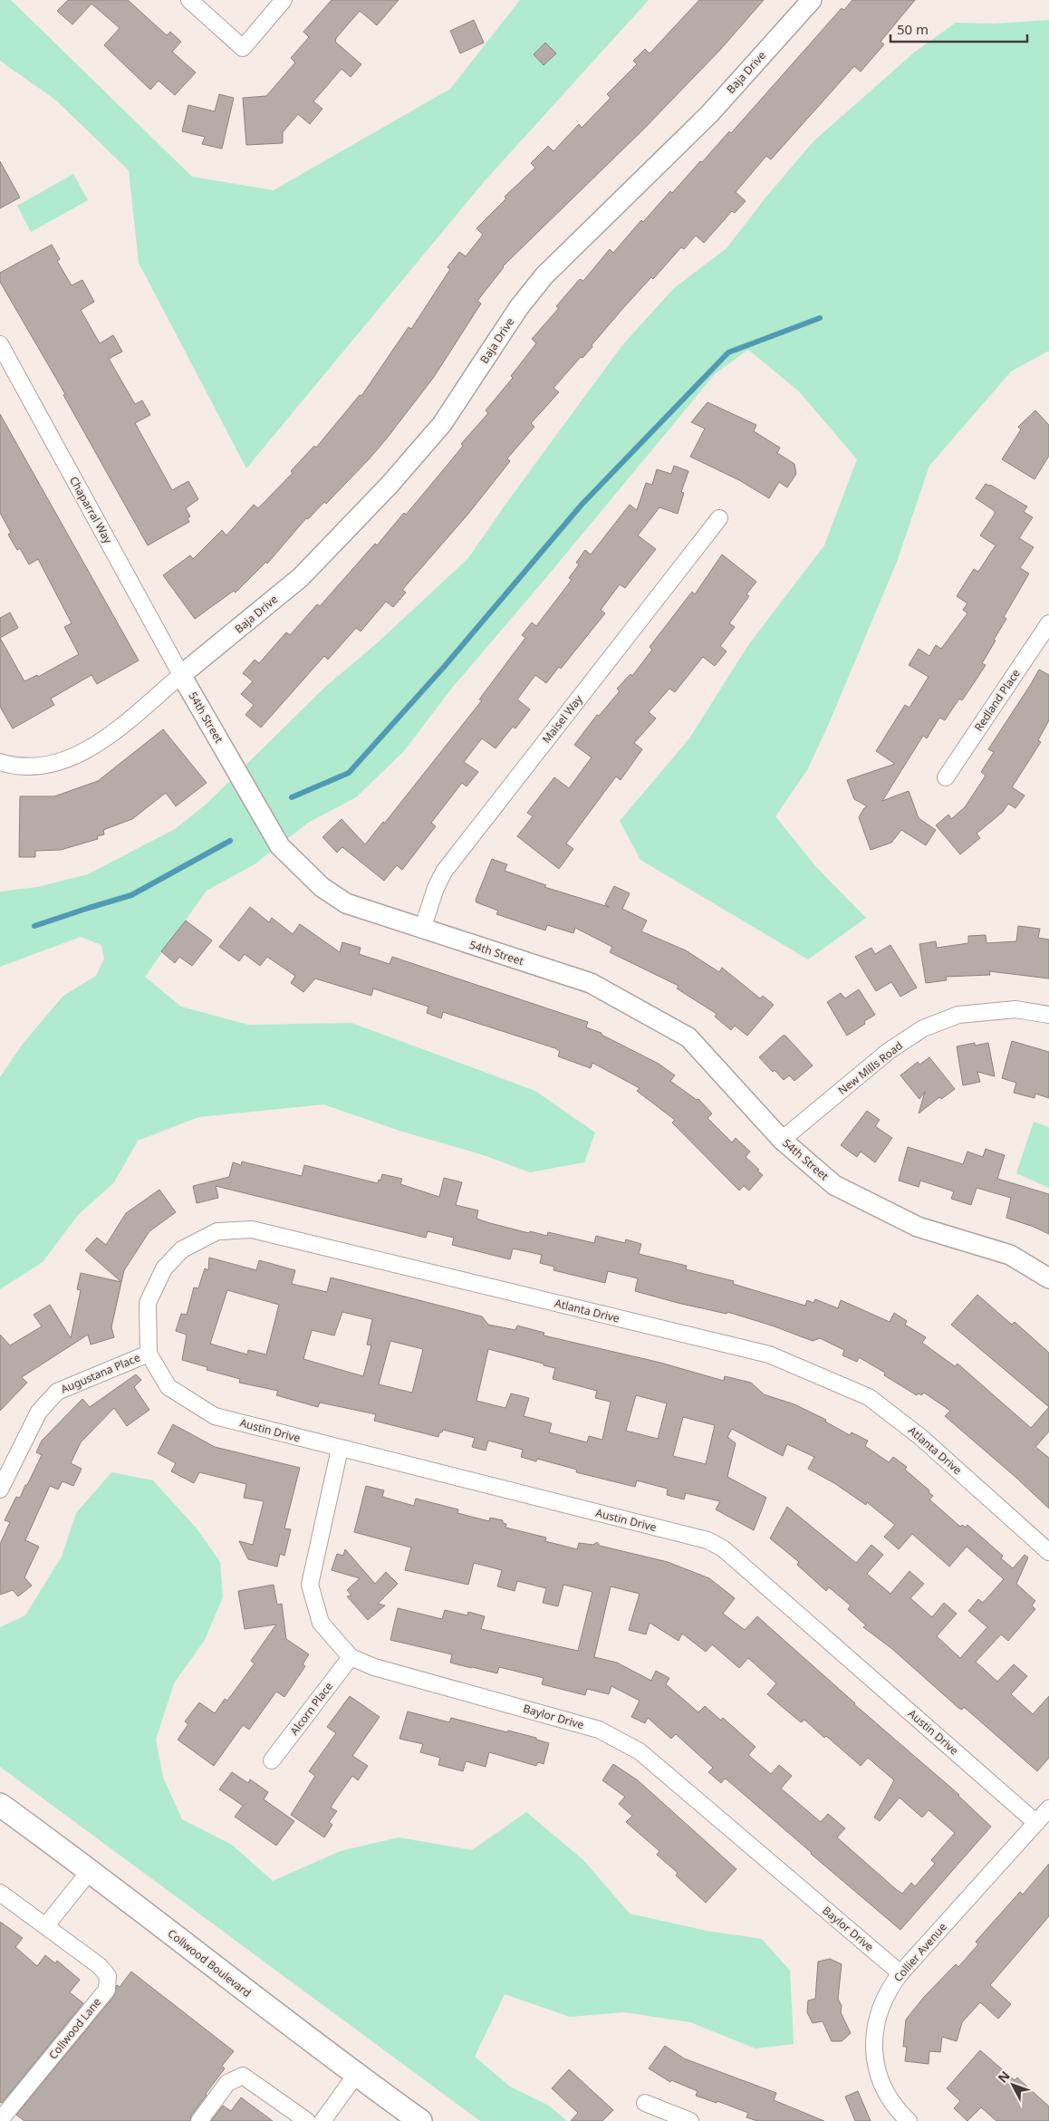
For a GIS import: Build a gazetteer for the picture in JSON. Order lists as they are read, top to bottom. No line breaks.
{"streets":{"main road":["Collwood Boulevard"],"street":["Baja Drive","Chaparral Way","Redland Place","54th Street","Maisel Way","New Mills Road","Atlanta Drive","Augustana Place","Austin Drive","Alcorn Place","Baylor Drive","Collier Avenue","Collwood Lane"]},"crossings":[["Baja Drive","Chaparral Way"],["Baja Drive","54th Street"],["Chaparral Way","54th Street"],["54th Street","Maisel Way"],["54th Street","New Mills Road"],["Atlanta Drive","Augustana Place"],["Atlanta Drive","Austin Drive"],["Augustana Place","Austin Drive"],["Austin Drive","Baylor Drive"],["Austin Drive","Collier Avenue"],["Alcorn Place","Baylor Drive"],["Baylor Drive","Collier Avenue"]],"scale_bar":"50 m","north":"top left"}
